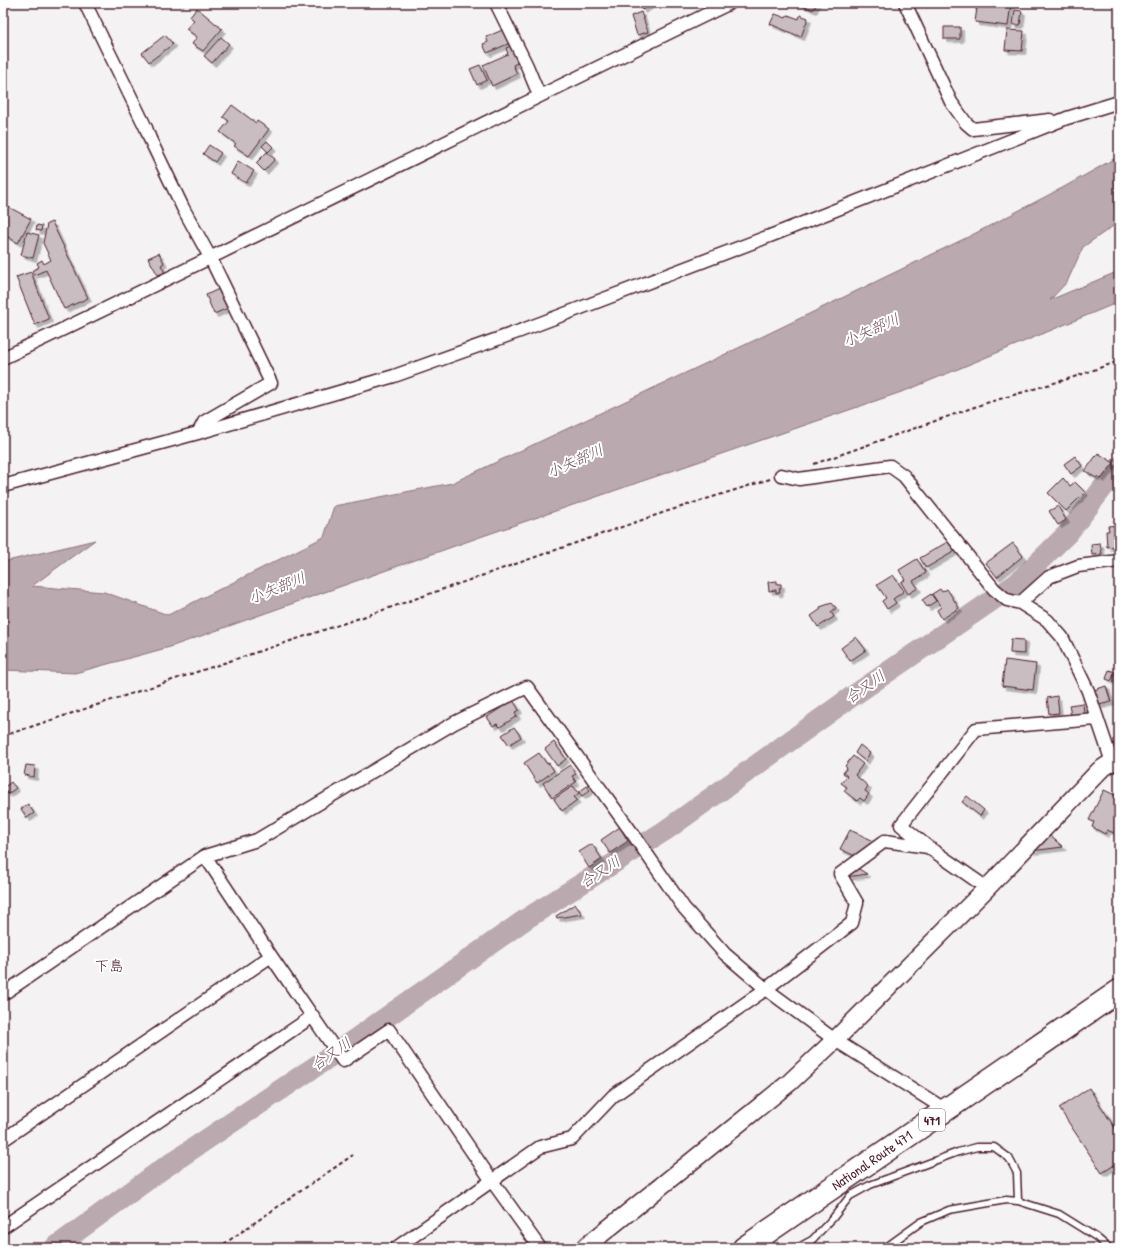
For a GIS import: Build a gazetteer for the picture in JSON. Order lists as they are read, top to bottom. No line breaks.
{"streets":{"highway":["471","National Route 471"]},"districts":["下島"],"water":["小矢部川","合又川"]}
